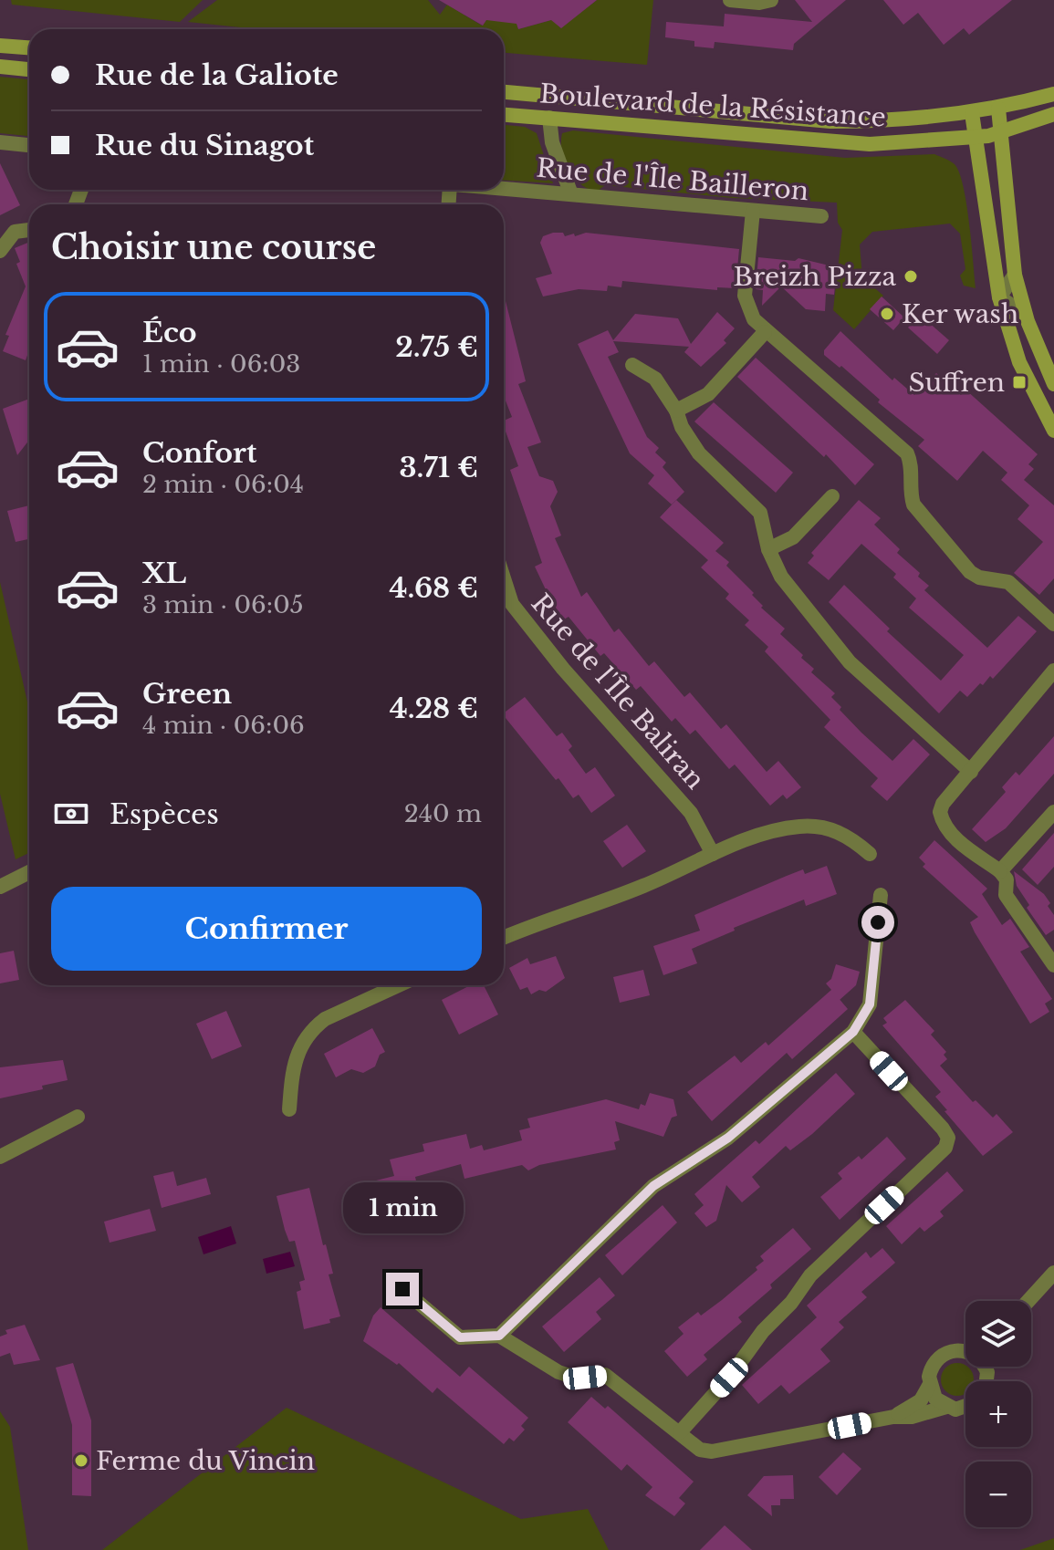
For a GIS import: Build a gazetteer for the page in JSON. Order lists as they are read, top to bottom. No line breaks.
{"streets":{"main road":["Boulevard de la Résistance"],"street":["Rue de l'Île Bailleron","Rue de l'Île Baliran"]},"places":{"other":["Breizh Pizza","Ker wash","Ferme du Vincin"],"transit":["Suffren"]},"page":{"banner":["Rue de la Galiote","Rue du Sinagot"],"heading":"Choisir une course","list":[{"name":"Éco","note":"1 min · 06:03","value":"2.75 €"},{"name":"Confort","note":"2 min · 06:04","value":"3.71 €"},{"name":"XL","note":"3 min · 06:05","value":"4.68 €"},{"name":"Green","note":"4 min · 06:06","value":"4.28 €"}],"pay":["Espèces","240 m"],"buttons":"Confirmer","bubble":"1 min","map_buttons":["+","−"]}}
